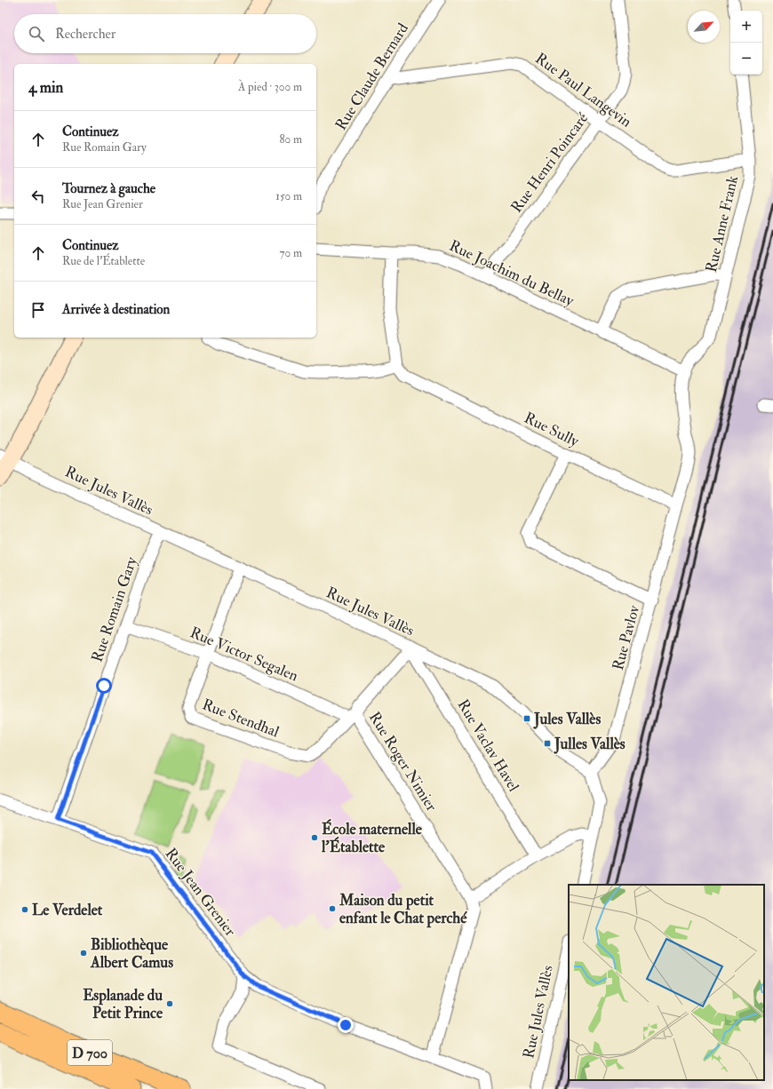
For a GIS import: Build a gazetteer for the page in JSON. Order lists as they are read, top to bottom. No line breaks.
{"streets":{"main road":["D 700"],"street":["Rue Claude Bernard","Rue Paul Langevin","Rue Henri Poincaré","Rue Anne Frank","Rue Joachim du Bellay","Rue Sully","Rue Jules Vallès","Rue Romain Gary","Rue Pavlov","Rue Victor Segalen","Rue Stendhal","Rue Vaclav Havel","Rue Roger Nimier","Rue Jean Grenier"]},"crossings":[["Rue Claude Bernard","Rue Paul Langevin"],["Rue Paul Langevin","Rue Henri Poincaré"],["Rue Paul Langevin","Rue Anne Frank"],["Rue Henri Poincaré","Rue Joachim du Bellay"],["Rue Anne Frank","Rue Joachim du Bellay"],["Rue Sully","Rue Pavlov"],["Rue Jules Vallès","Rue Romain Gary"],["Rue Jules Vallès","Rue Pavlov"],["Rue Jules Vallès","Rue Stendhal"],["Rue Jules Vallès","Rue Vaclav Havel"],["Rue Jules Vallès","Rue Roger Nimier"],["Rue Romain Gary","Rue Victor Segalen"],["Rue Romain Gary","Rue Jean Grenier"],["Rue Victor Segalen","Rue Stendhal"],["Rue Victor Segalen","Rue Roger Nimier"],["Rue Stendhal","Rue Roger Nimier"],["Rue Vaclav Havel","Rue Roger Nimier"]],"places":{"transit":["Jules Vallès","Julles Vallès"],"other":["École maternelle l'Établette","Maison du petit enfant le Chat perché","Le Verdelet","Bibliothèque Albert Camus","Esplanade du Petit Prince"]},"north":"top right","page":{"map_buttons":["+","−"],"search":"Rechercher","heading":["4 min","À pied · 300 m"],"list":[["Continuez","Rue Romain Gary","80 m"],["Tournez à gauche","Rue Jean Grenier","150 m"],["Continuez","Rue de l'Établette","70 m"],"Arrivée à destination"]}}
